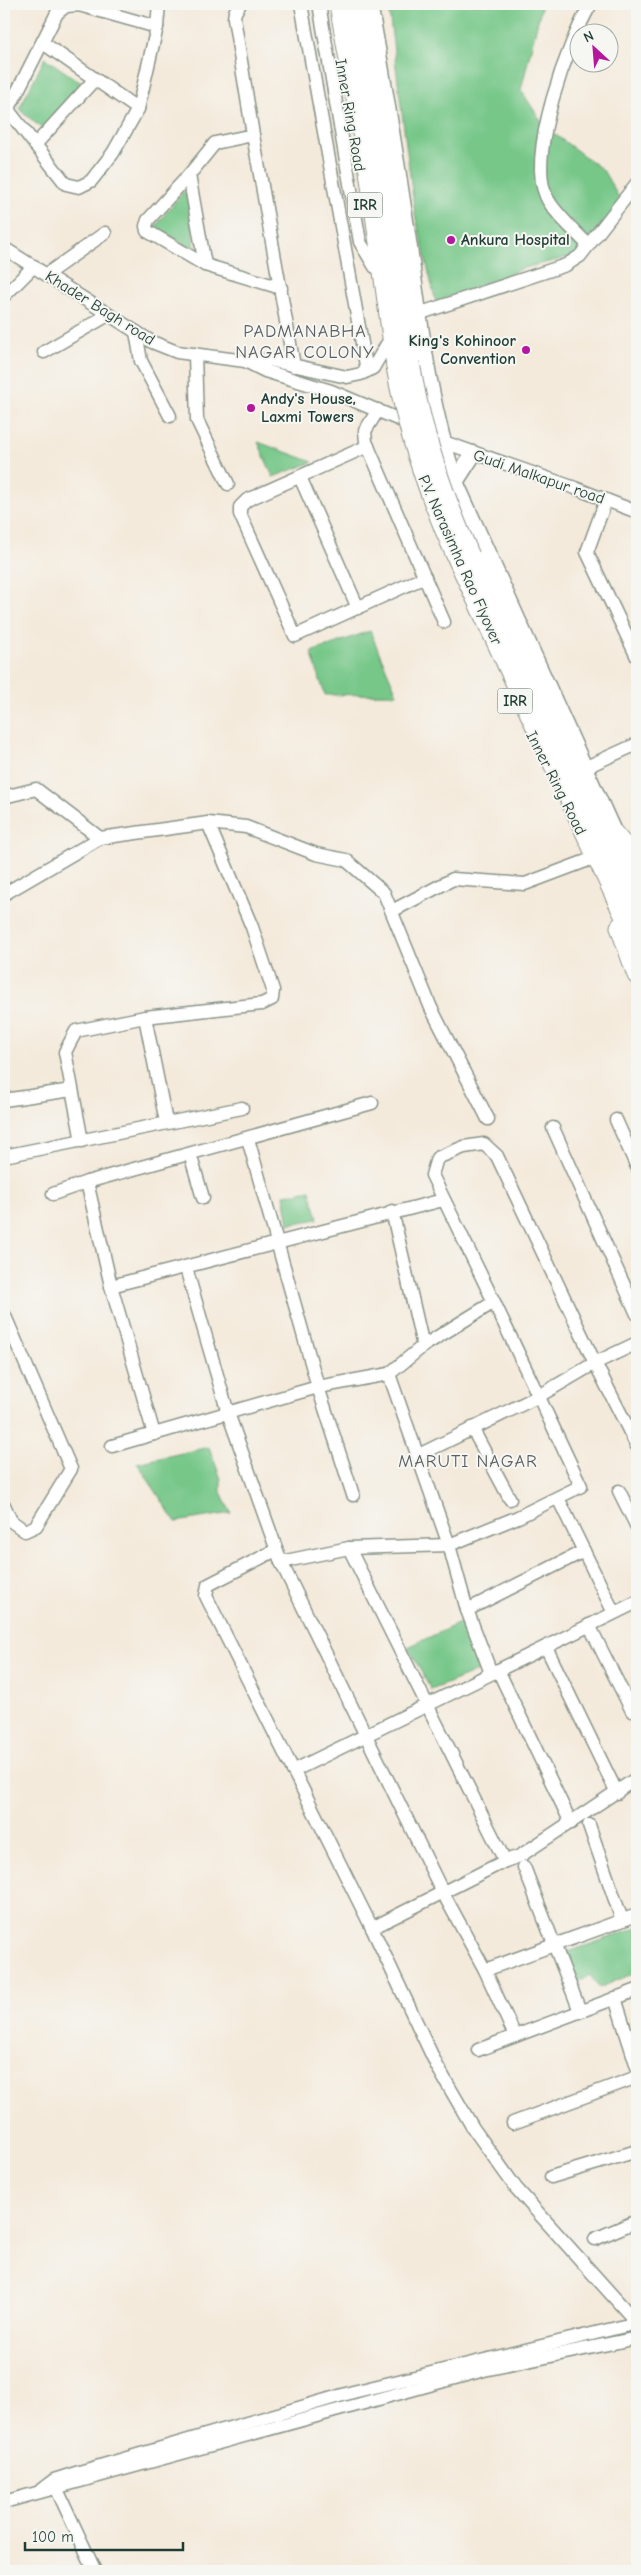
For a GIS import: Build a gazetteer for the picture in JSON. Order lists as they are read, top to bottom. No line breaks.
{"streets":{"highway":["P.V. Narasimha Rao Flyover"],"main road":["Inner Ring Road","IRR"],"street":["Khader Bagh road","Gudi Malkapur road"]},"crossings":[["Inner Ring Road","Khader Bagh road"],["Inner Ring Road","Gudi Malkapur road"]],"districts":["PADMANABHA NAGAR COLONY","MARUTI NAGAR"],"places":["Ankura Hospital","King's Kohinoor Convention","Andy's House, Laxmi Towers"],"scale_bar":"100 m","north":"top left"}
